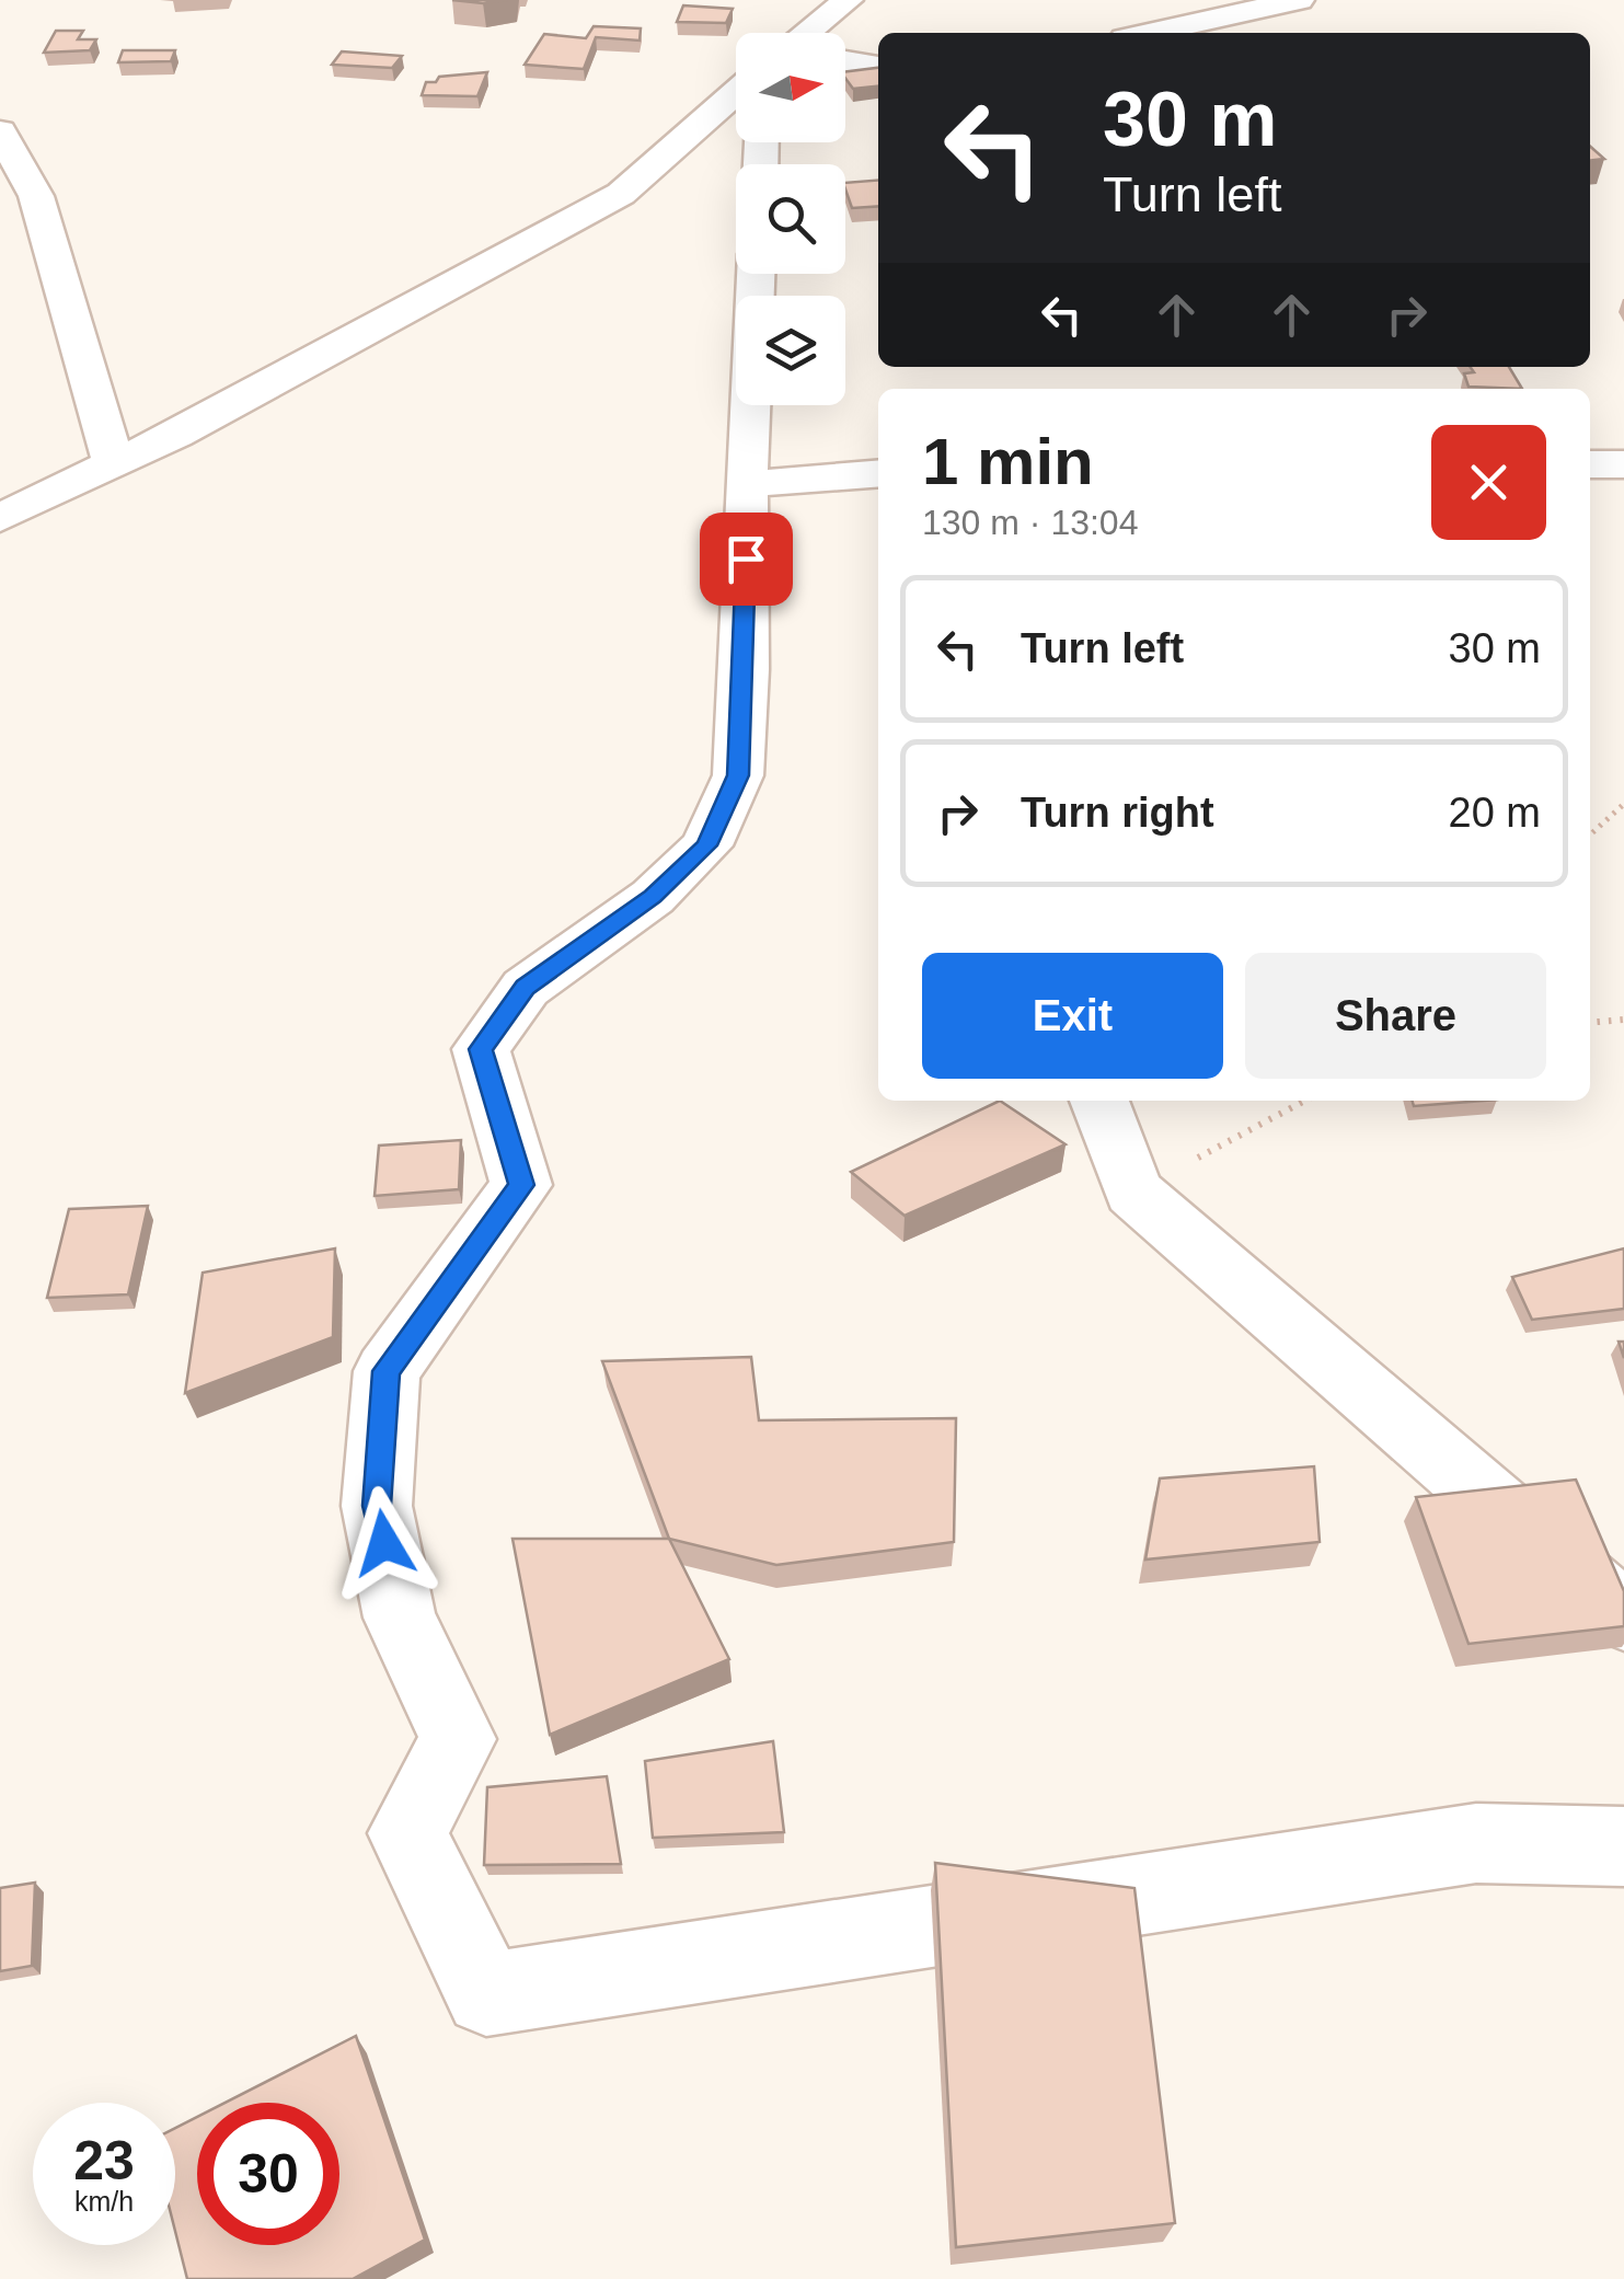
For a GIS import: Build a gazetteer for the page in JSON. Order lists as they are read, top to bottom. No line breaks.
{"north":"right","page":{"turn":["30 m","Turn left"],"heading":["1 min","130 m · 13:04"],"list":[{"name":"Turn left","value":"30 m"},{"name":"Turn right","value":"20 m"}],"buttons":["Exit","Share"],"speed":"23 km/h","limit":"30"}}
